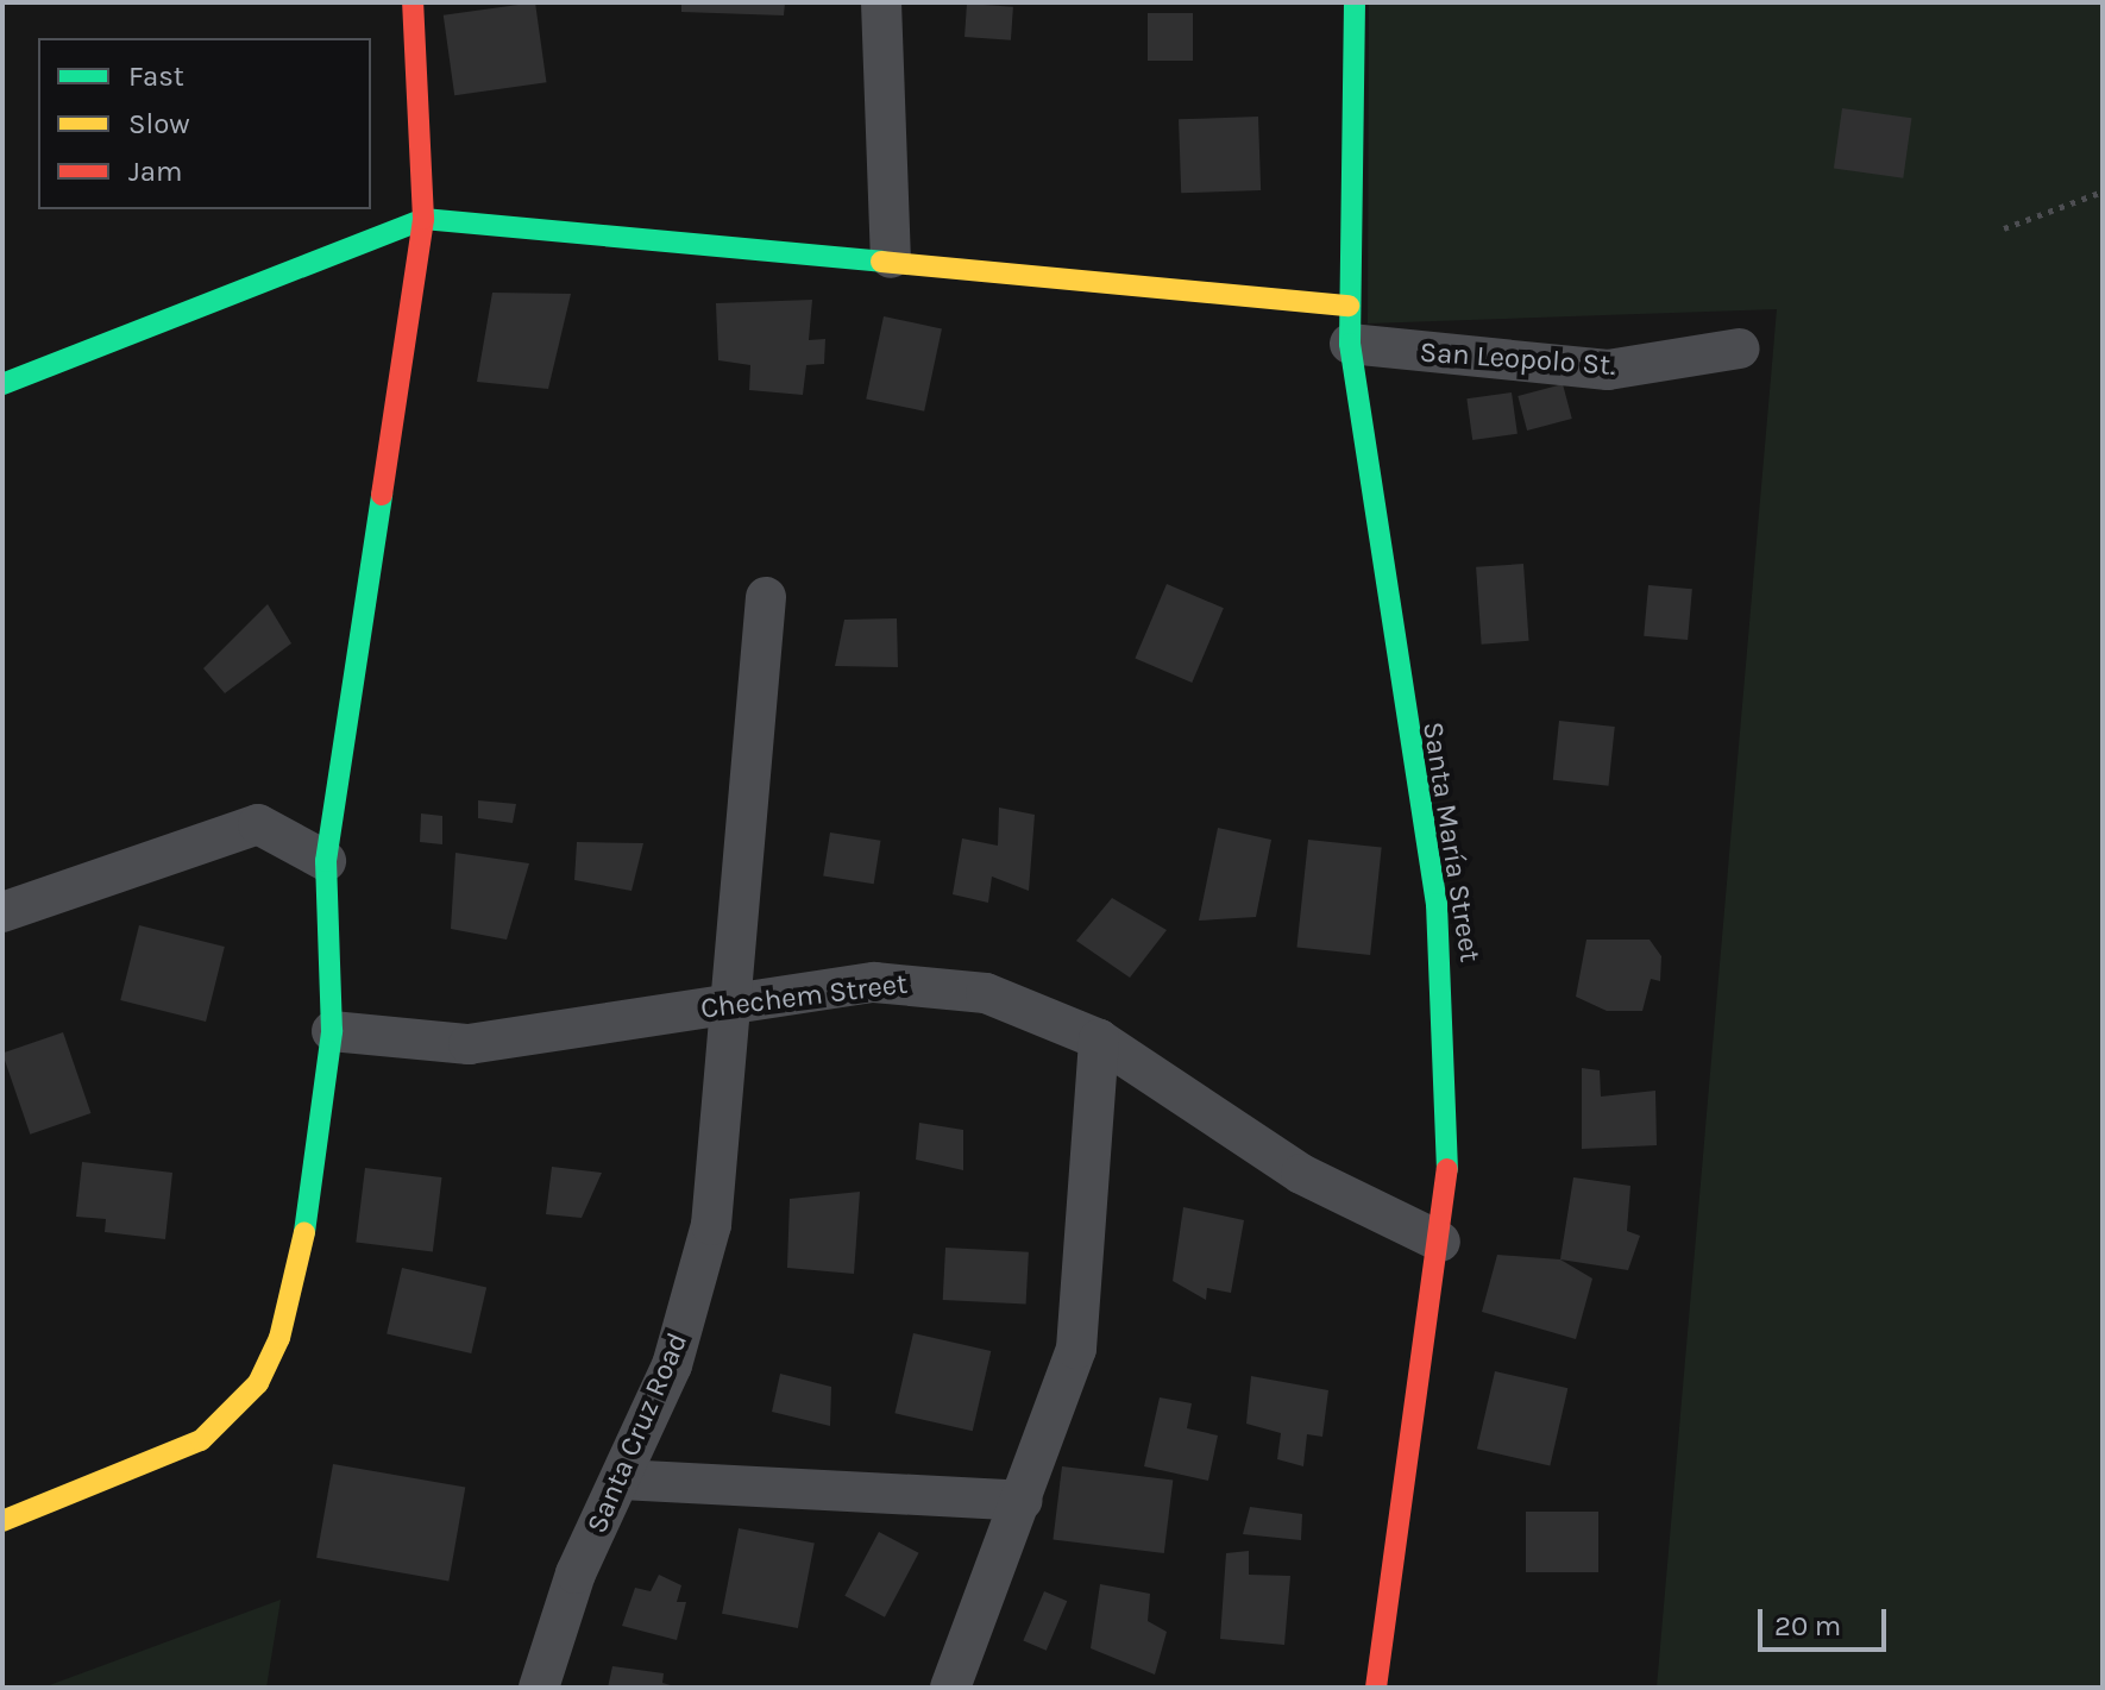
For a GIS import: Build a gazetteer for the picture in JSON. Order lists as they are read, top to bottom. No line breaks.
{"streets":{"street":["San Leopolo St.","Santa María Street","Chechem Street","Santa Cruz Road"]},"crossings":[["San Leopolo St.","Santa María Street"],["Santa María Street","Chechem Street"],["Chechem Street","Santa Cruz Road"]],"legend":["Fast","Slow","Jam"],"scale_bar":"20 m"}
